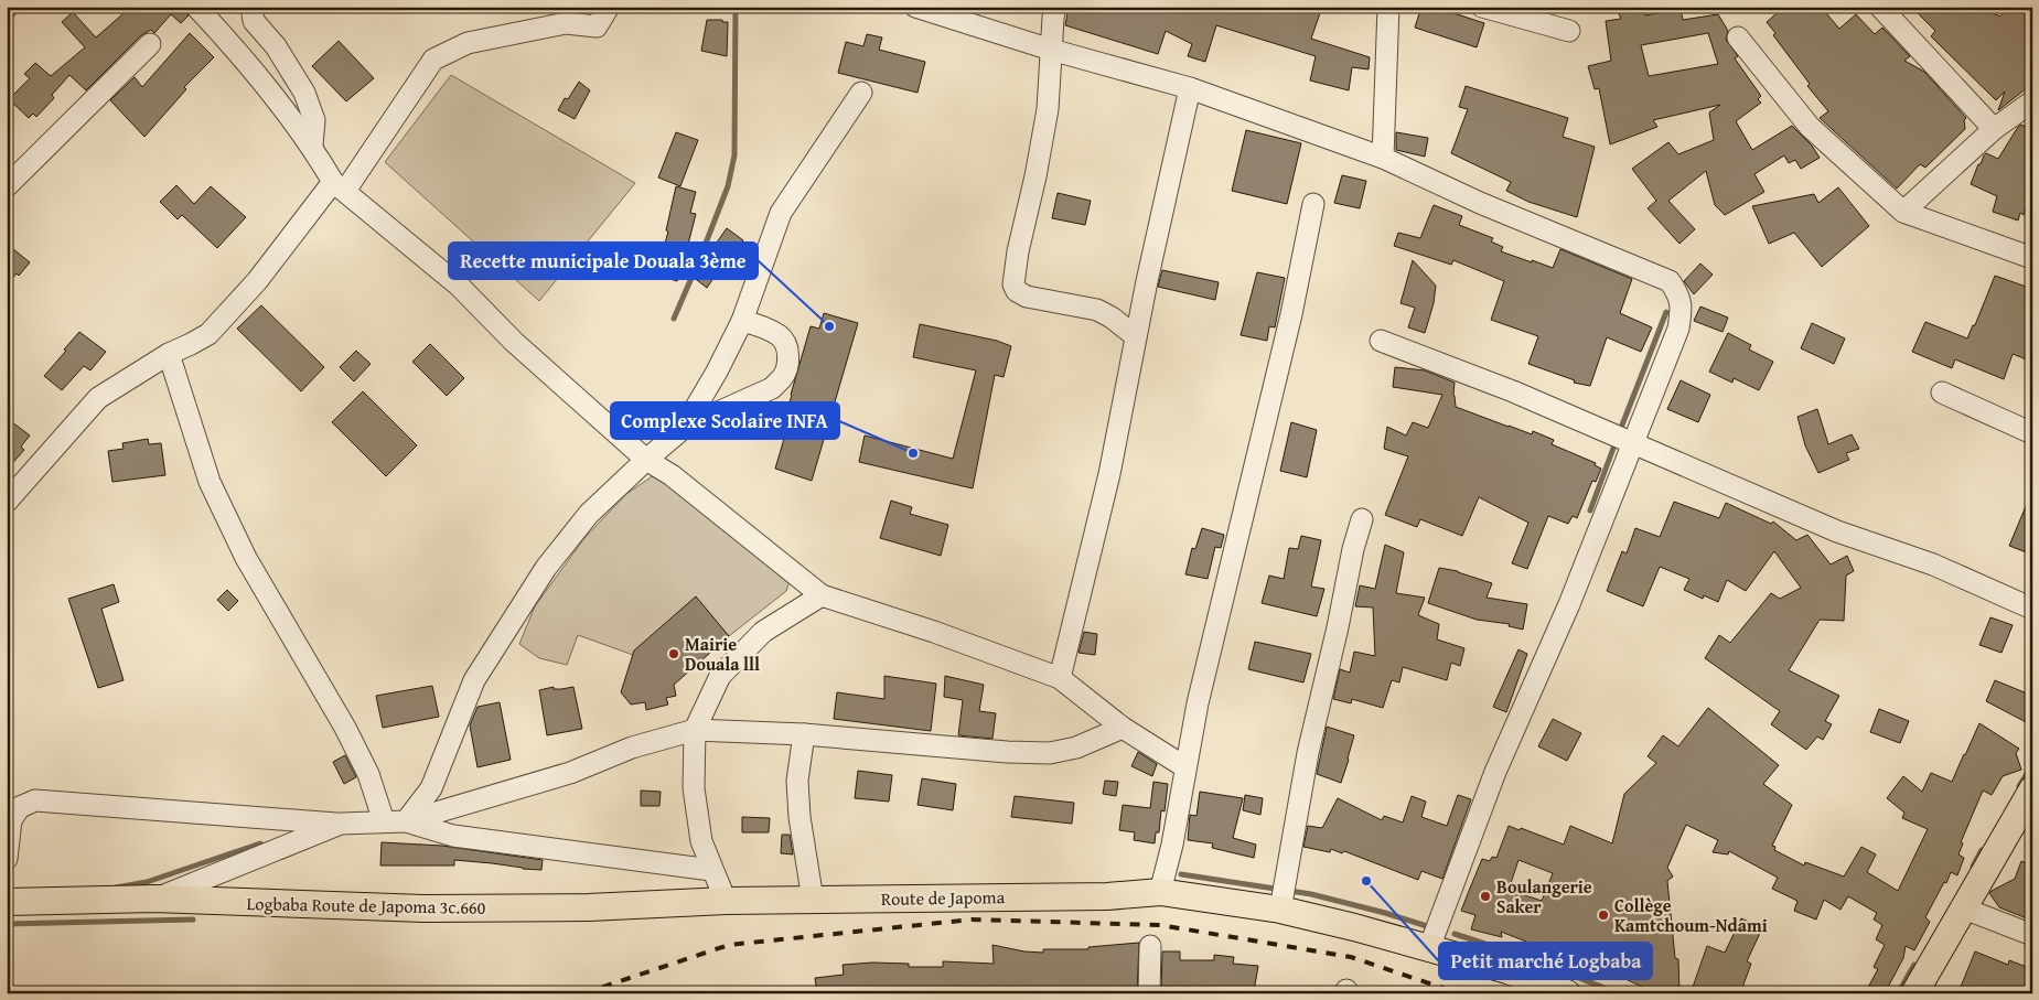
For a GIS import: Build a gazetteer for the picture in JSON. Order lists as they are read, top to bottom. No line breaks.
{"streets":{"main road":["Route de Japoma","Logbaba Route de Japoma 3c.660"]},"crossings":[["Route de Japoma","Logbaba Route de Japoma 3c.660"]],"places":["Recette municipale Douala 3ème","Complexe Scolaire INFA","Mairie Douala lll","Petit marché Logbaba","Boulangerie Saker","Collège Kamtchoum-Ndami"]}
